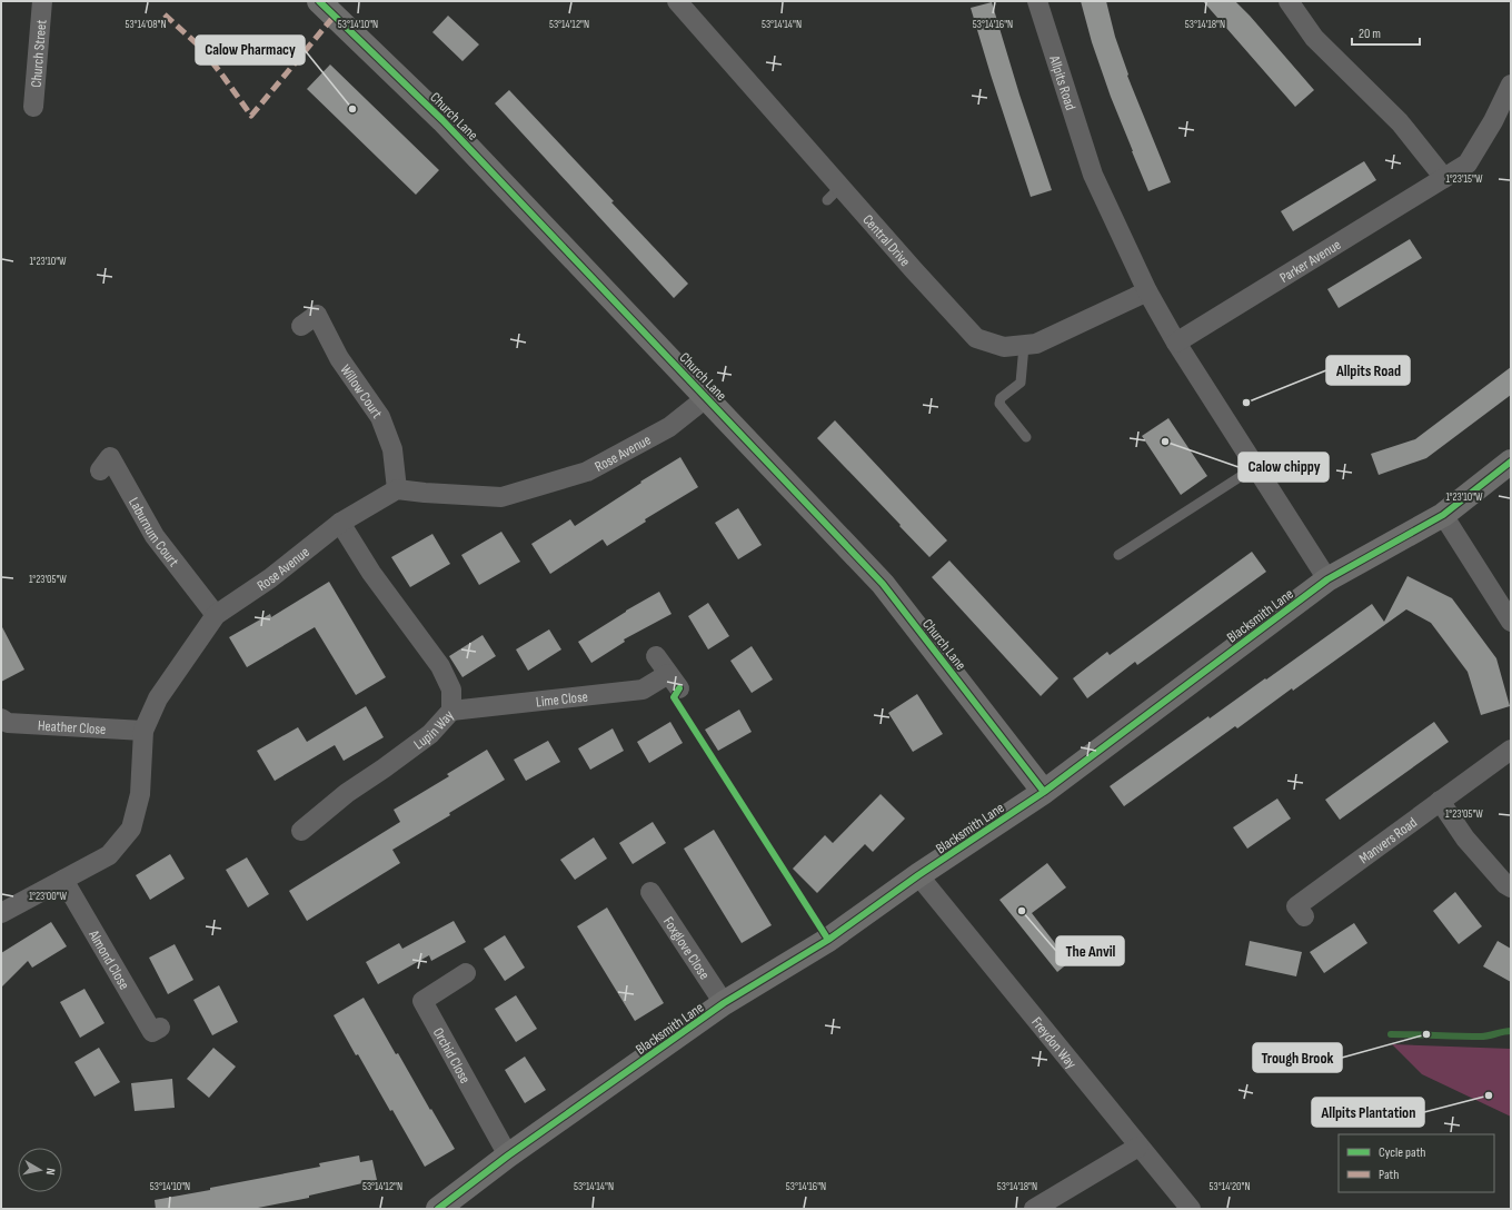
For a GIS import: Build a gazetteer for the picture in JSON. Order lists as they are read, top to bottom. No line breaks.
{"streets":{"street":["Church Street","Allpits Road","Church Lane","Central Drive","Parker Avenue","Willow Court","Rose Avenue","Laburnum Court","Blacksmith Lane","Lime Close","Heather Close","Lupin Way","Manvers Road","Foxglove Close","Almond Close","Freydon Way","Orchid Close"]},"crossings":[["Allpits Road","Central Drive"],["Allpits Road","Parker Avenue"],["Allpits Road","Blacksmith Lane"],["Church Lane","Rose Avenue"],["Church Lane","Blacksmith Lane"],["Willow Court","Rose Avenue"],["Rose Avenue","Laburnum Court"],["Rose Avenue","Heather Close"],["Rose Avenue","Lupin Way"],["Rose Avenue","Almond Close"],["Blacksmith Lane","Foxglove Close"],["Blacksmith Lane","Freydon Way"],["Blacksmith Lane","Orchid Close"],["Lime Close","Lupin Way"]],"places":["Calow Pharmacy","Allpits Road","Calow chippy","The Anvil","Trough Brook","Allpits Plantation"],"legend":["Cycle path","Path"],"scale_bar":"20 m","north":"right","coordinates":["53°14'08\"N","53°14'10\"N","53°14'12\"N","53°14'14\"N","53°14'16\"N","53°14'18\"N","1°23'15\"W","1°23'10\"W","1°23'05\"W","1°23'00\"W","53°14'20\"N"]}
